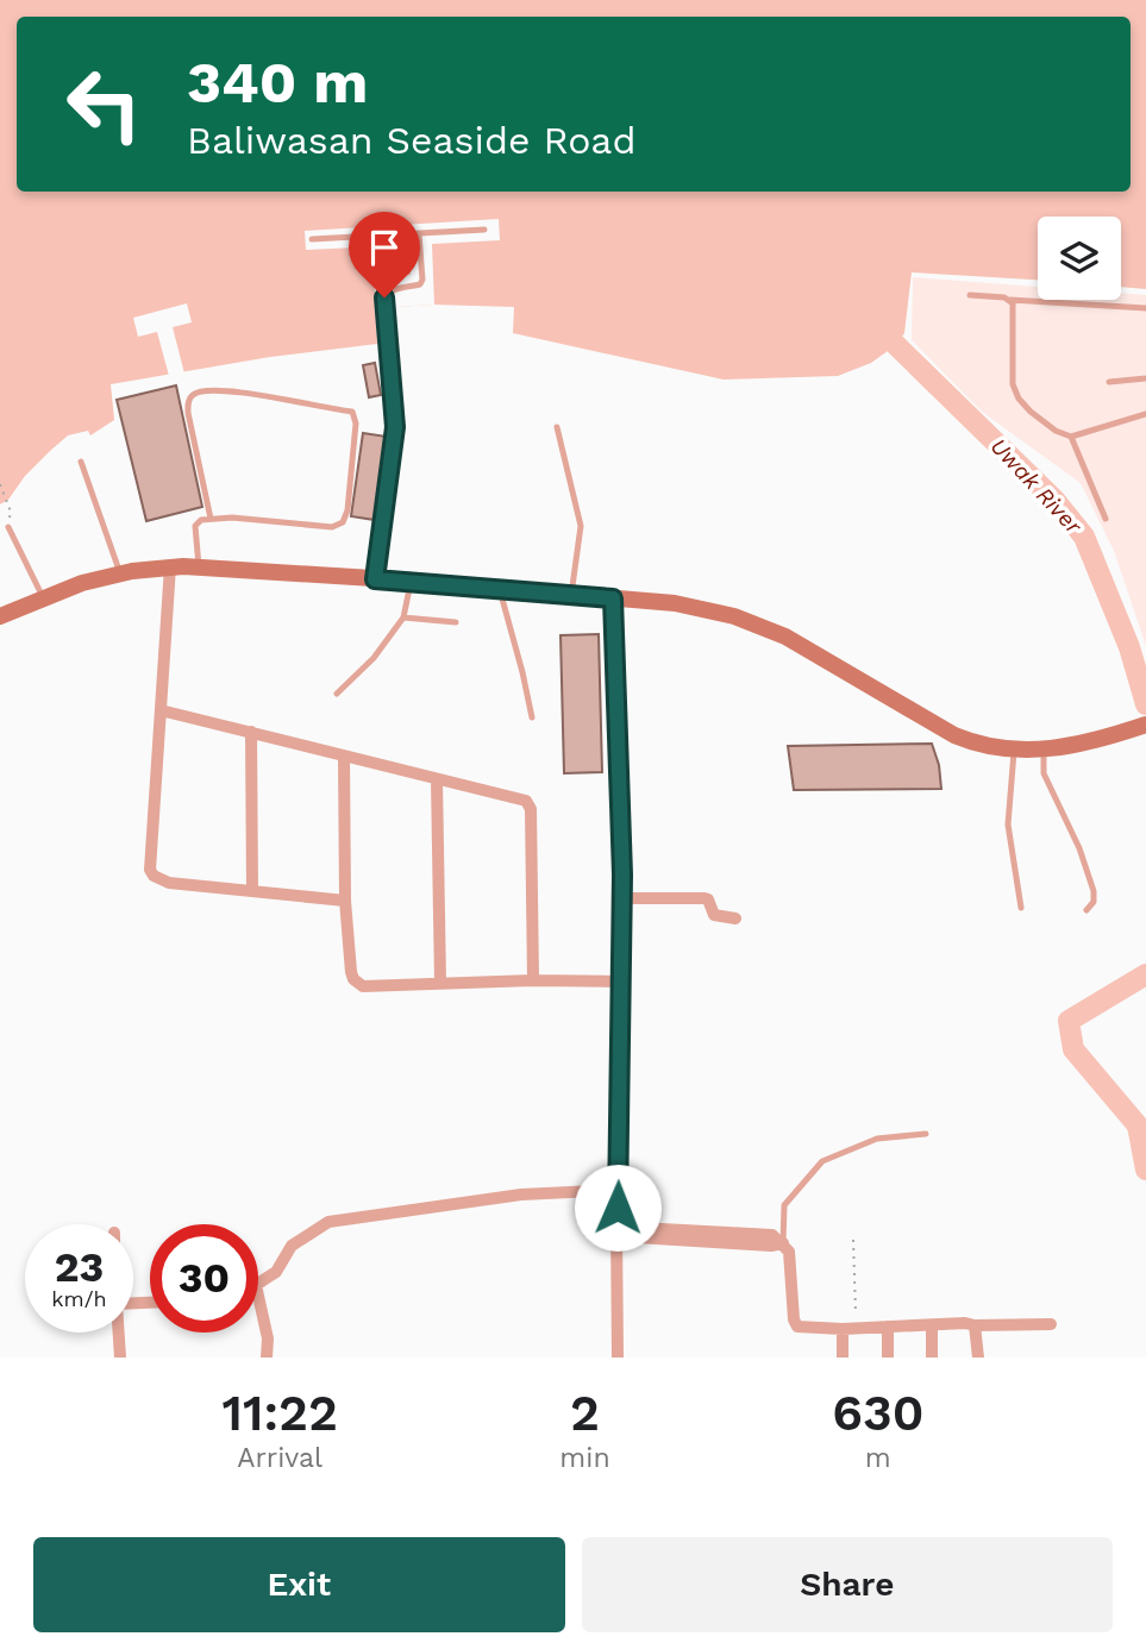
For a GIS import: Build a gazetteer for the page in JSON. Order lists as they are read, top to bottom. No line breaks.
{"water":["Uwak River"],"page":{"turn":["340 m","Baliwasan Seaside Road"],"speed":"23 km/h","limit":"30","eta":["11:22","Arrival","2","min","630","m"],"buttons":["Exit","Share"]}}
